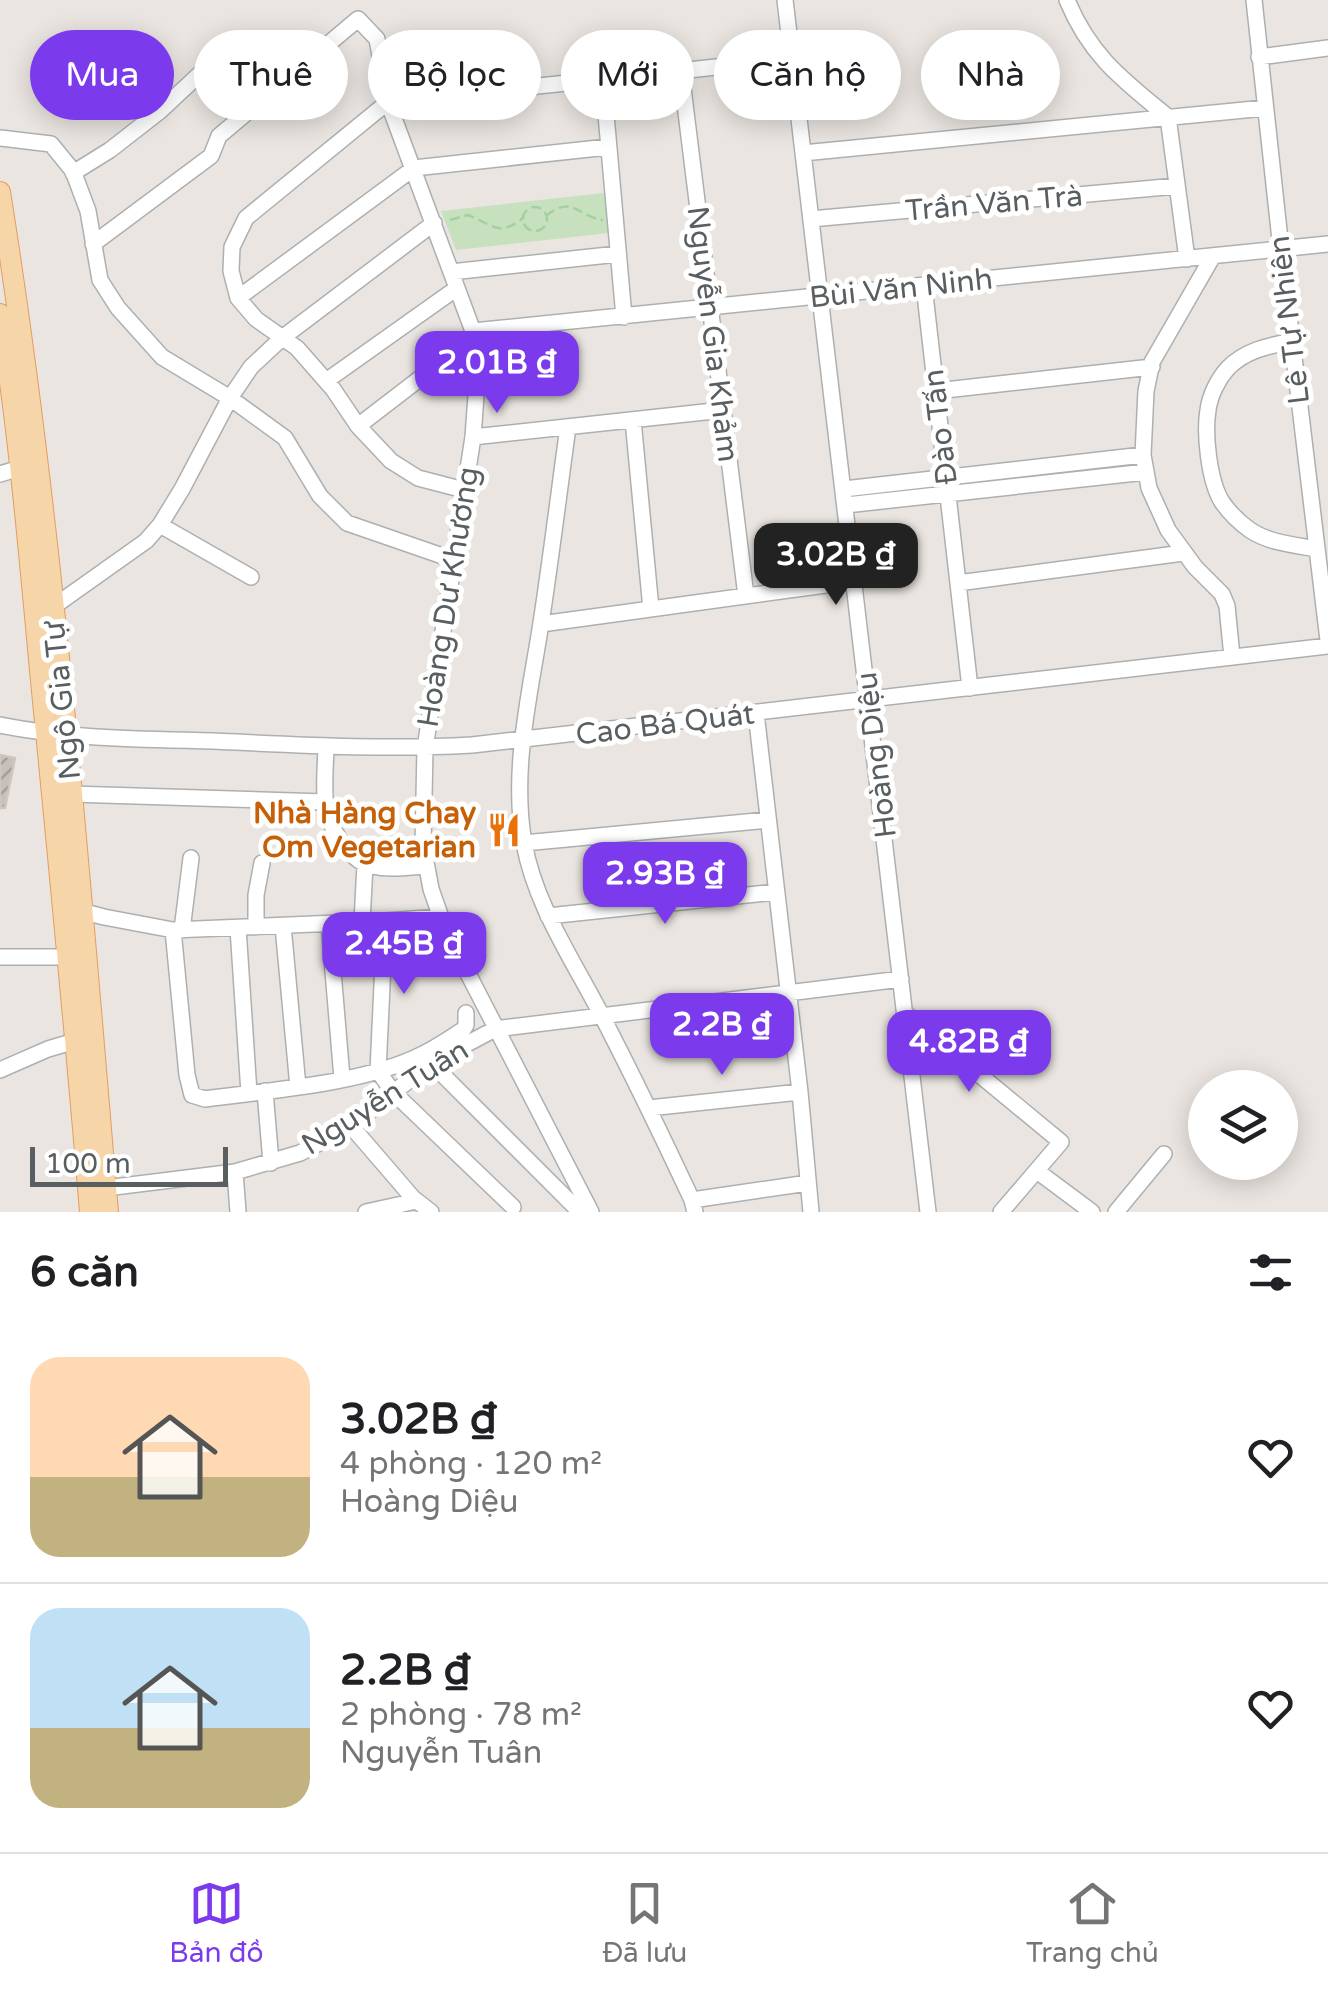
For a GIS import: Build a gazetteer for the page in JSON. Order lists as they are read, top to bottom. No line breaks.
{"streets":{"main road":["Ngô Gia Tự"],"street":["Trần Văn Trà","Bùi Văn Ninh","Lê Tự Nhiên","Nguyễn Gia Khảm","Đào Tấn","Hoàng Dư Khương","Cao Bá Quát","Hoàng Diệu","Nguyễn Tuân"]},"crossings":[["Trần Văn Trà","Hoàng Diệu"],["Bùi Văn Ninh","Lê Tự Nhiên"],["Bùi Văn Ninh","Nguyễn Gia Khảm"],["Bùi Văn Ninh","Đào Tấn"],["Bùi Văn Ninh","Hoàng Dư Khương"],["Bùi Văn Ninh","Hoàng Diệu"],["Lê Tự Nhiên","Cao Bá Quát"],["Đào Tấn","Cao Bá Quát"],["Hoàng Dư Khương","Cao Bá Quát"],["Hoàng Dư Khương","Nguyễn Tuân"],["Ngô Gia Tự","Cao Bá Quát"],["Ngô Gia Tự","Nguyễn Tuân"],["Cao Bá Quát","Hoàng Diệu"],["Hoàng Diệu","Nguyễn Tuân"]],"places":{"restaurant":["Nhà Hàng Chay Om Vegetarian"]},"scale_bar":"100 m","page":{"chip":["Mua","Thuê","Bộ lọc","Mới","Căn hộ","Nhà"],"price":["2.01B ₫","3.02B ₫","2.93B ₫","2.45B ₫","2.2B ₫","4.82B ₫"],"scale":"100 m","heading":"6 căn","list":[{"name":"3.02B ₫","note":"4 phòng · 120 m² · Hoàng Diệu"},{"name":"2.2B ₫","note":"2 phòng · 78 m² · Nguyễn Tuân"}],"tabs":["Bản đồ","Đã lưu","Trang chủ"]}}
